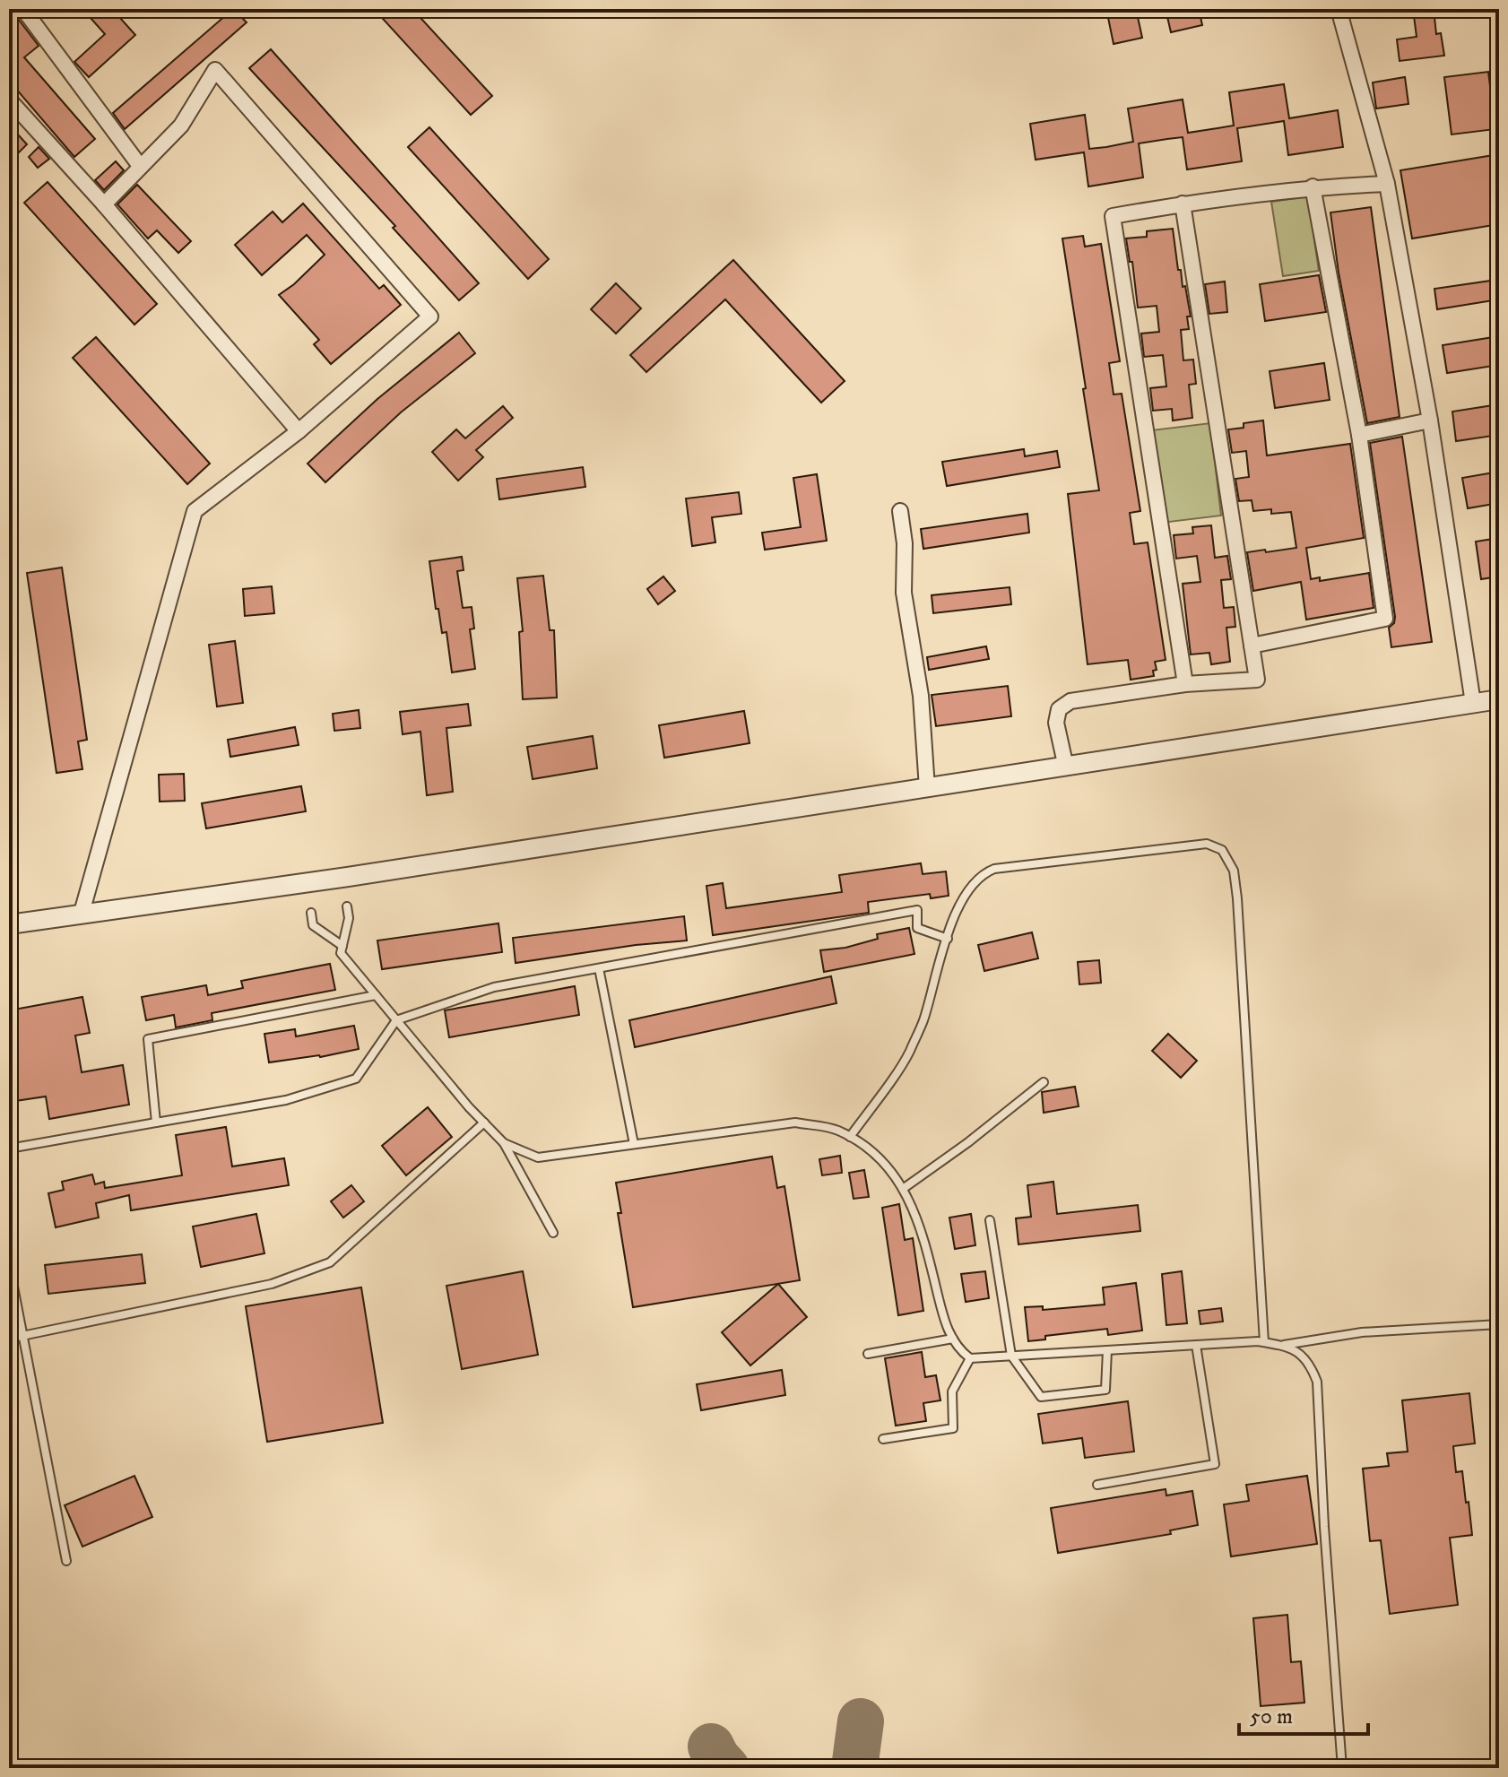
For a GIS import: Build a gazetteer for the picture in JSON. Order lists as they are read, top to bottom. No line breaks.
{"scale_bar":"50 m"}
